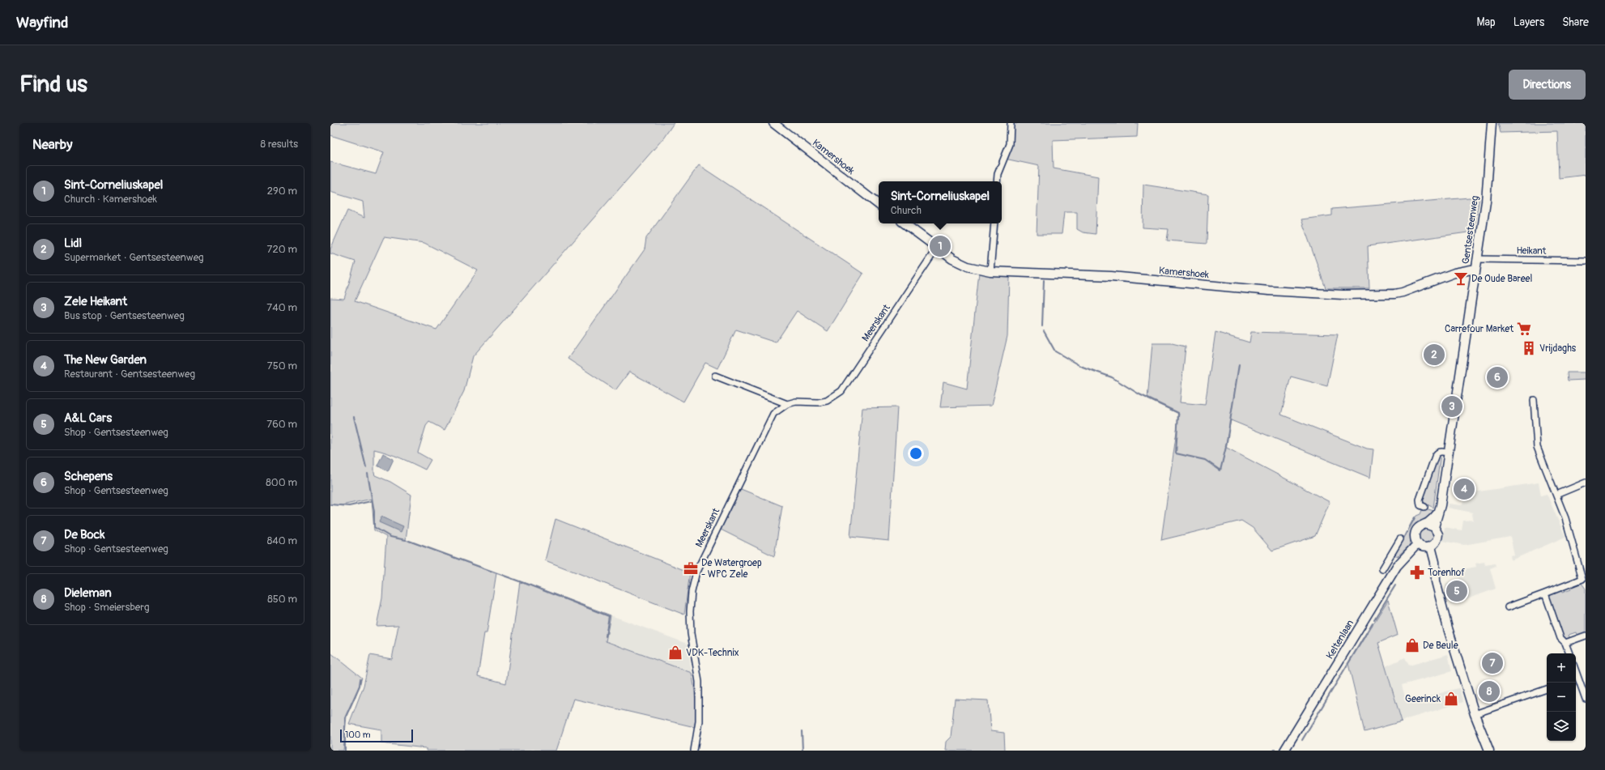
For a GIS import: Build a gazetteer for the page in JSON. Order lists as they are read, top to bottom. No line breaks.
{"streets":{"street":["Kamershoek","Gentsesteenweg","Heikant","Meerskant","Keltenlaan"]},"crossings":[["Kamershoek","Gentsesteenweg"],["Kamershoek","Meerskant"],["Gentsesteenweg","Heikant"],["Gentsesteenweg","Keltenlaan"]],"places":{"bar":["De Oude Bareel"],"supermarket":["Carrefour Market"],"building":["Vrijdaghs"],"office":["De Watergroep - WPC Zele"],"pharmacy":["Torenhof"],"shop":["De Beule","VDK-Technix","Geerinck"]},"scale_bar":"100 m","page":{"header":"Wayfind","nav":["Map","Layers","Share"],"buttons":"Directions","title":"Find us","heading":["Nearby","8 results"],"list":[{"mark":"1","name":"Sint-Corneliuskapel","note":"Church · Kamershoek","value":"290 m"},{"mark":"2","name":"Lidl","note":"Supermarket · Gentsesteenweg","value":"720 m"},{"mark":"3","name":"Zele Heikant","note":"Bus stop · Gentsesteenweg","value":"740 m"},{"mark":"4","name":"The New Garden","note":"Restaurant · Gentsesteenweg","value":"750 m"},{"mark":"5","name":"A&L Cars","note":"Shop · Gentsesteenweg","value":"760 m"},{"mark":"6","name":"Schepens","note":"Shop · Gentsesteenweg","value":"800 m"},{"mark":"7","name":"De Bock","note":"Shop · Gentsesteenweg","value":"840 m"},{"mark":"8","name":"Dieleman","note":"Shop · Smeiersberg","value":"850 m"}],"popup":["Sint-Corneliuskapel","Church"],"pins":["1","2","6","3","4","5","7","8"],"map_buttons":["+","−"],"scale":"100 m"}}
